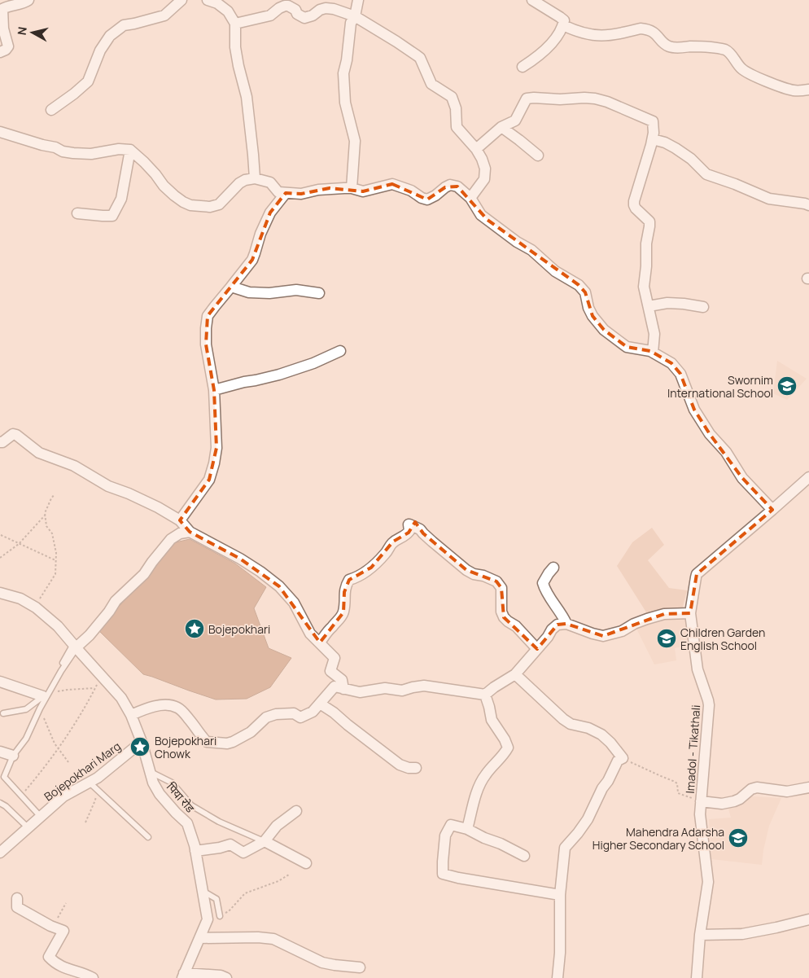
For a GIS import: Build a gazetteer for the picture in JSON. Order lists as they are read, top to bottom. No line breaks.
{"streets":{"street":["Imadol - Tikathali","Bojepokhari Marg","पिया रोड"]},"crossings":[["Bojepokhari Marg","पिया रोड"]],"places":{"school or university":["Swornim International School","Children Garden English School","Mahendra Adarsha Higher Secondary School"],"place":["Bojepokhari","Bojepokhari Chowk"]},"north":"left"}
